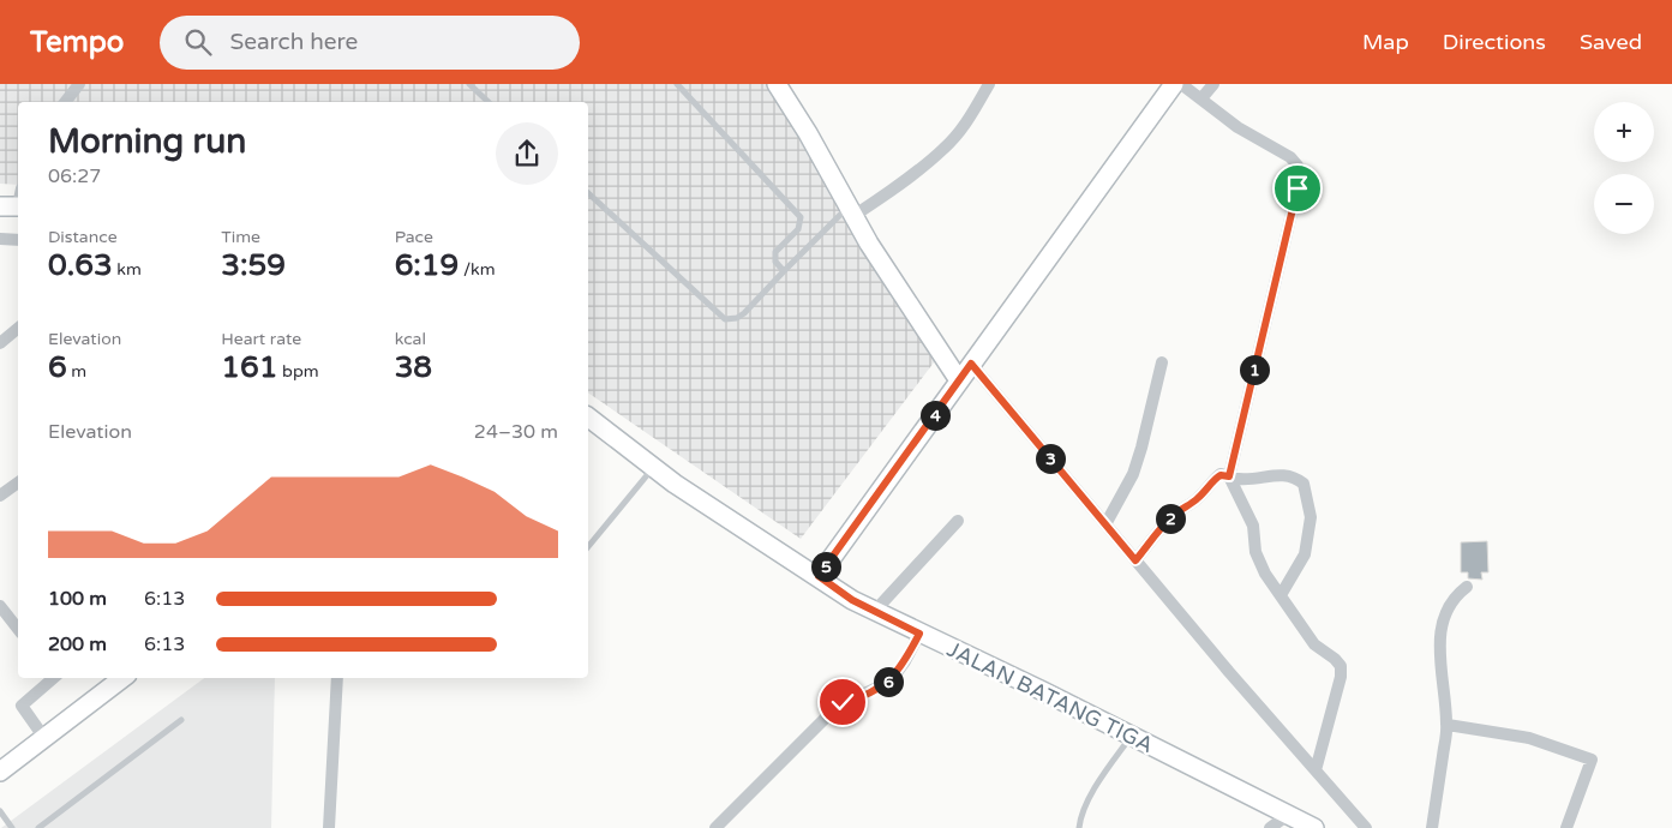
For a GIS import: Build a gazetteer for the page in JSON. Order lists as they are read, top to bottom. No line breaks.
{"streets":{"street":["JALAN BATANG TIGA"]},"page":{"header":"Tempo","search":"Search here","nav":["Map","Directions","Saved"],"map_buttons":["+","−"],"heading":["Morning run","06:27"],"stats":[["Distance","0.63 km"],["Time","3:59"],["Pace","6:19 /km"],["Elevation","6 m"],["Heart rate","161 bpm"],["kcal","38"]],"pins":["1","4","3","2","5","6"],"chart":["Elevation","24–30 m"],"list":[{"name":"100 m","note":"6:13"},{"name":"200 m","note":"6:13"}]}}
